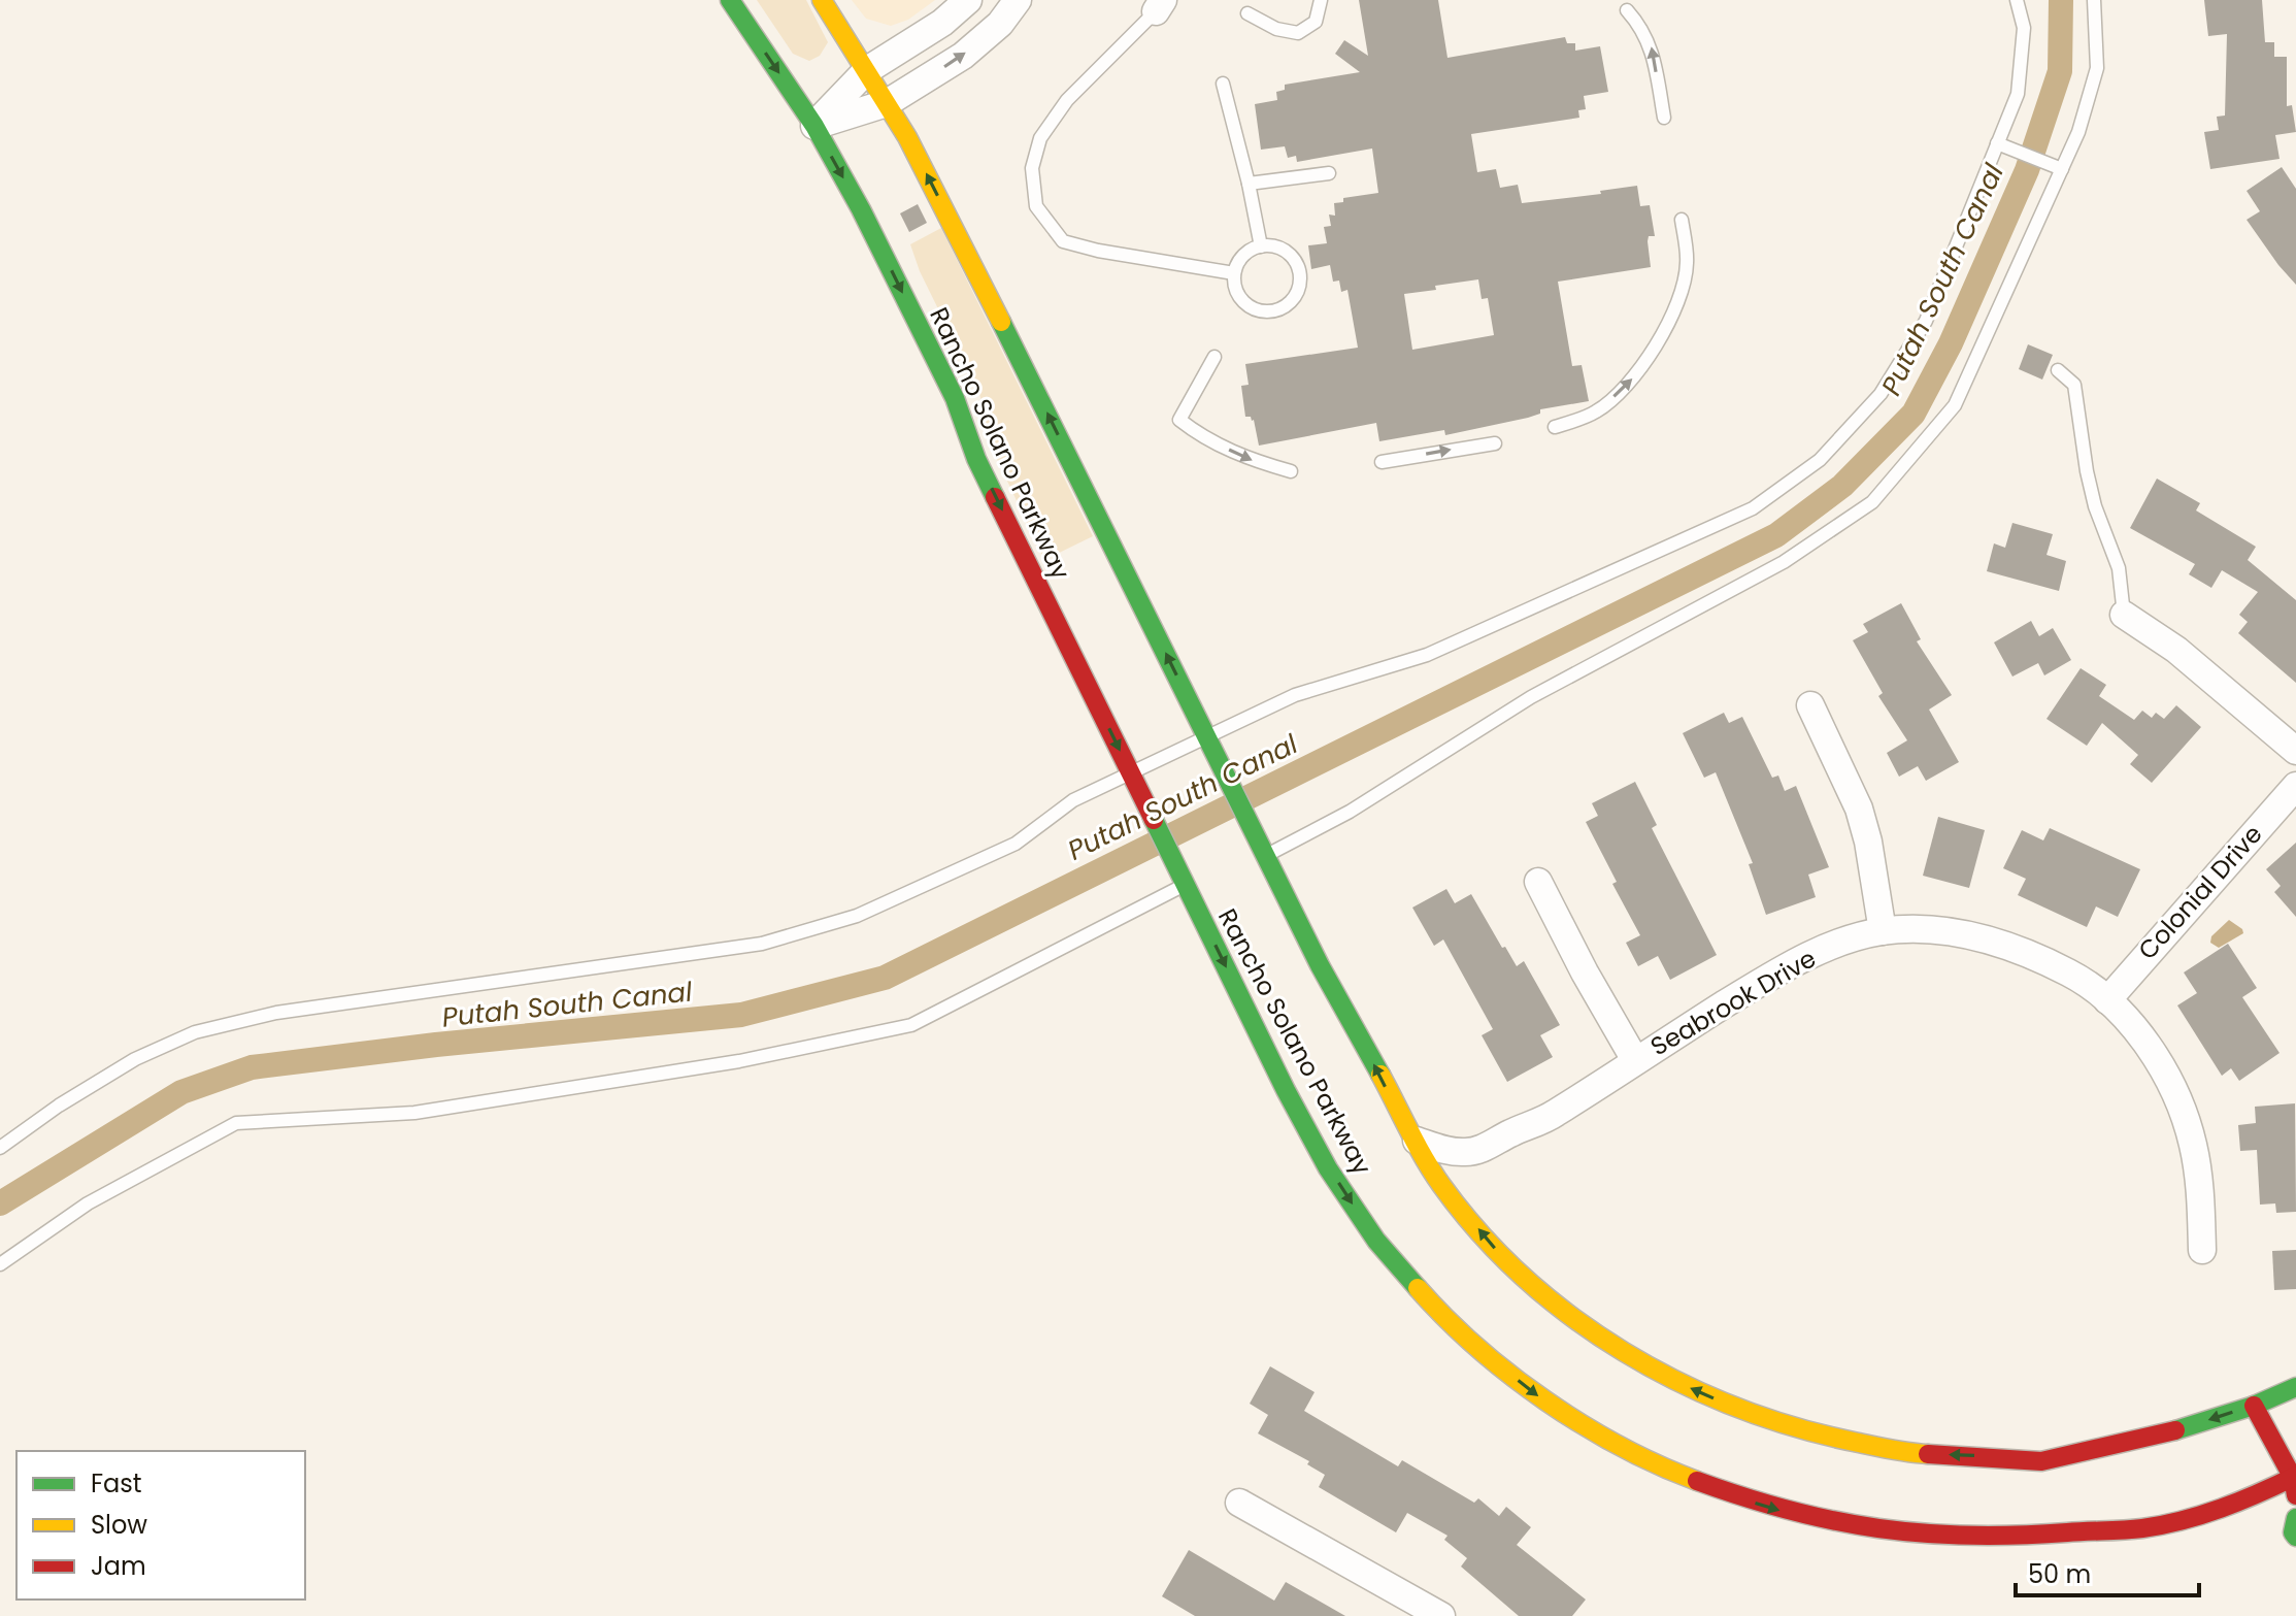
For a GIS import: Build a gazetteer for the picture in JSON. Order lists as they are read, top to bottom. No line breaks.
{"streets":{"street":["Rancho Solano Parkway","Colonial Drive","Seabrook Drive"]},"crossings":[["Rancho Solano Parkway","Seabrook Drive"],["Colonial Drive","Seabrook Drive"]],"water":["Putah South Canal"],"legend":["Fast","Slow","Jam"],"scale_bar":"50 m"}
